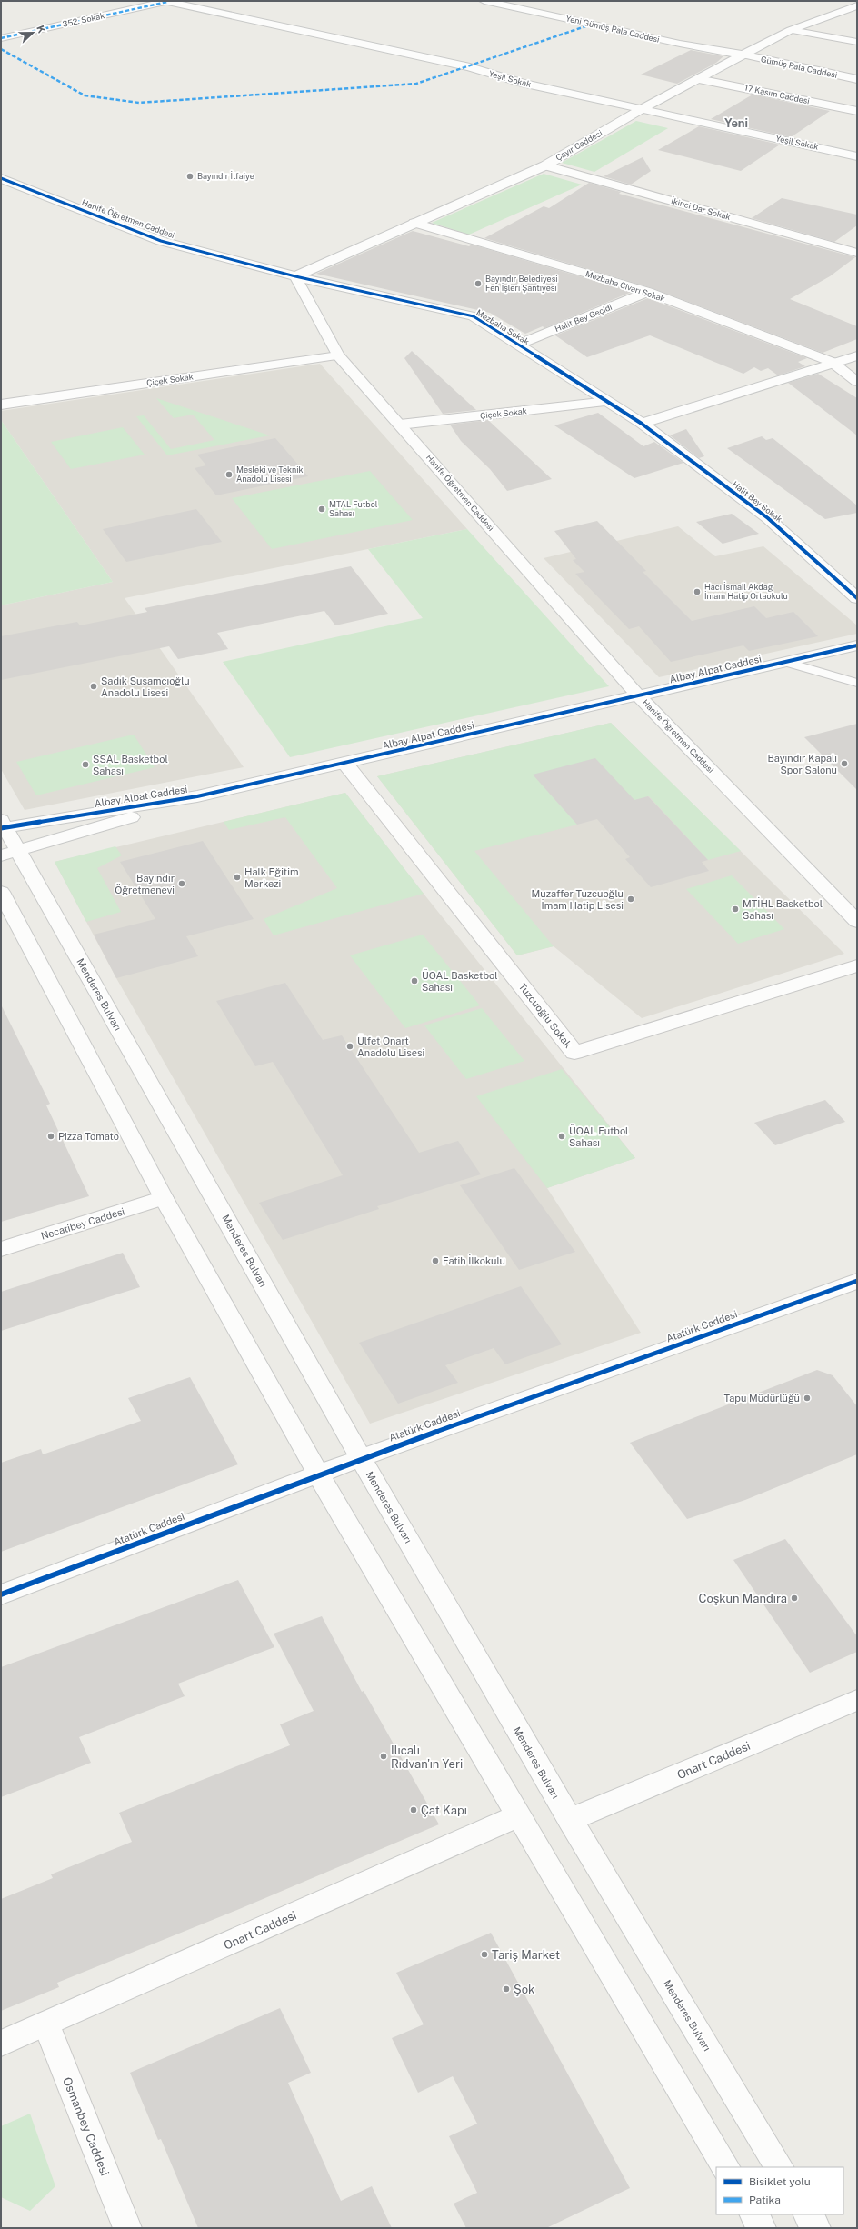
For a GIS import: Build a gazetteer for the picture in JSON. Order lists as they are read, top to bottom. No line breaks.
{"streets":{"street":["352. Sokak","Yeni Gümüş Pala Caddesi","Gümüş Pala Caddesi","Yeşil Sokak","17 Kasım Caddesi","Çayır Caddesi","İkinci Dar Sokak","Hanife Öğretmen Caddesi","Mezbaha Civarı Sokak","Halit Bey Geçidi","Mezbaha Sokak","Çiçek Sokak","Halit Bey Sokak","Albay Alpat Caddesi","Menderes Bulvarı","Tuzcuoğlu Sokak","Necatibey Caddesi","Atatürk Caddesi","Onart Caddesi","Osmanbey Caddesi"]},"crossings":[["352. Sokak","Yeşil Sokak"],["Yeni Gümüş Pala Caddesi","Gümüş Pala Caddesi"],["Yeni Gümüş Pala Caddesi","Çayır Caddesi"],["Gümüş Pala Caddesi","Çayır Caddesi"],["Yeşil Sokak","Çayır Caddesi"],["17 Kasım Caddesi","Çayır Caddesi"],["Çayır Caddesi","İkinci Dar Sokak"],["Çayır Caddesi","Hanife Öğretmen Caddesi"],["Çayır Caddesi","Mezbaha Civarı Sokak"],["Çayır Caddesi","Mezbaha Sokak"],["Hanife Öğretmen Caddesi","Mezbaha Sokak"],["Hanife Öğretmen Caddesi","Çiçek Sokak"],["Hanife Öğretmen Caddesi","Albay Alpat Caddesi"],["Mezbaha Civarı Sokak","Halit Bey Geçidi"],["Halit Bey Geçidi","Mezbaha Sokak"],["Mezbaha Sokak","Çiçek Sokak"],["Mezbaha Sokak","Halit Bey Sokak"],["Albay Alpat Caddesi","Menderes Bulvarı"],["Albay Alpat Caddesi","Tuzcuoğlu Sokak"],["Menderes Bulvarı","Atatürk Caddesi"],["Menderes Bulvarı","Onart Caddesi"],["Onart Caddesi","Osmanbey Caddesi"]],"districts":["Yeni"],"places":["Bayındır İtfaiye","Bayındır Belediyesi Fen İşleri Şantiyesi","Mesleki ve Teknik Anadolu Lisesi","MTAL Futbol Sahası","Hacı İsmail Akdağ İmam Hatip Ortaokulu","Sadık Susamcıoğlu Anadolu Lisesi","Bayındır Kapalı Spor Salonu","SSAL Basketbol Sahası","Halk Eğitim Merkezi","Bayındır Öğretmenevi","Muzaffer Tuzcuoğlu İmam Hatip Lisesi","MTİHL Basketbol Sahası","ÜOAL Basketbol Sahası","Ülfet Onart Anadolu Lisesi","Pizza Tomato","ÜOAL Futbol Sahası","Fatih İlkokulu","Tapu Müdürlüğü","Coşkun Mandıra","Ilıcalı Rıdvan'ın Yeri","Çat Kapı","Tariş Market","Şok"],"legend":["Bisiklet yolu","Patika"],"north":"right"}
